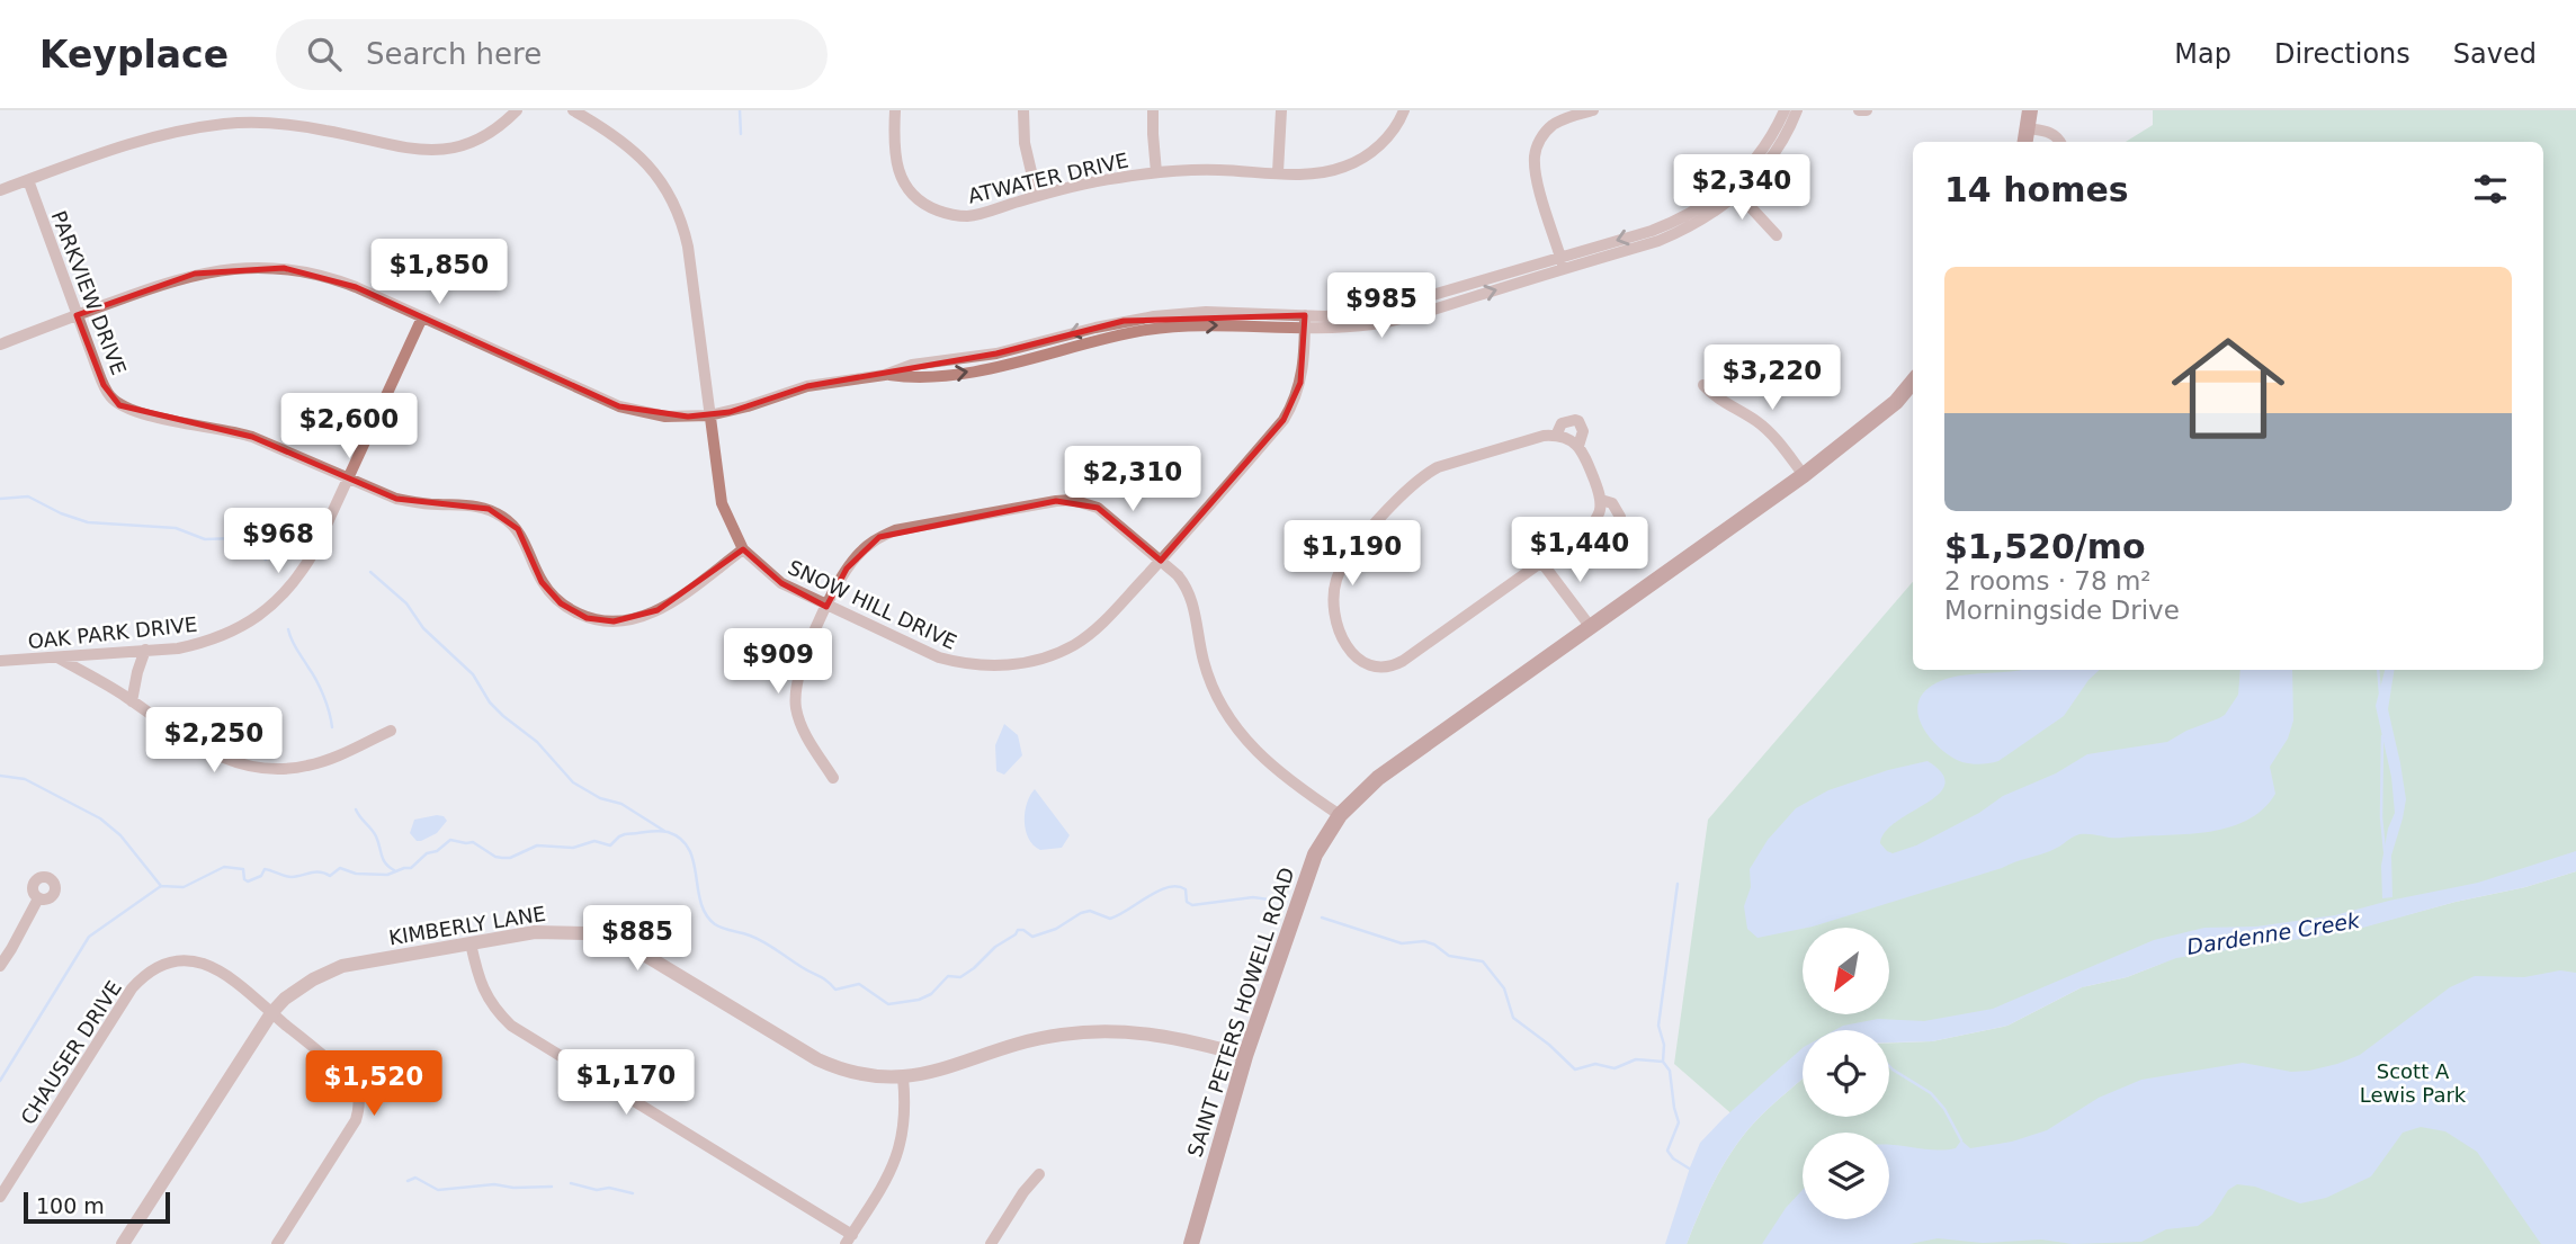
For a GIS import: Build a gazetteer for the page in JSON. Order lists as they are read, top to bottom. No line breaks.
{"streets":{"main road":["SAINT PETERS HOWELL ROAD"],"street":["ATWATER DRIVE","PARKVIEW DRIVE","SNOW HILL DRIVE","OAK PARK DRIVE","KIMBERLY LANE","CHAUSER DRIVE"]},"crossings":[["PARKVIEW DRIVE","SNOW HILL DRIVE"],["PARKVIEW DRIVE","OAK PARK DRIVE"],["KIMBERLY LANE","SAINT PETERS HOWELL ROAD"],["KIMBERLY LANE","CHAUSER DRIVE"]],"water":["Dardenne Creek"],"parks":["Scott A Lewis Park"],"scale_bar":"100 m","north":"bottom left","page":{"header":"Keyplace","search":"Search here","nav":["Map","Directions","Saved"],"heading":"14 homes","price":["$2,340","$1,850","$985","$3,220","$2,600","$2,310","$968","$1,440","$1,190","$909","$2,250","$885","$1,170","$1,520"],"list":[{"name":"$1,520/mo","note":"2 rooms · 78 m² · Morningside Drive"}],"scale":"100 m"}}
